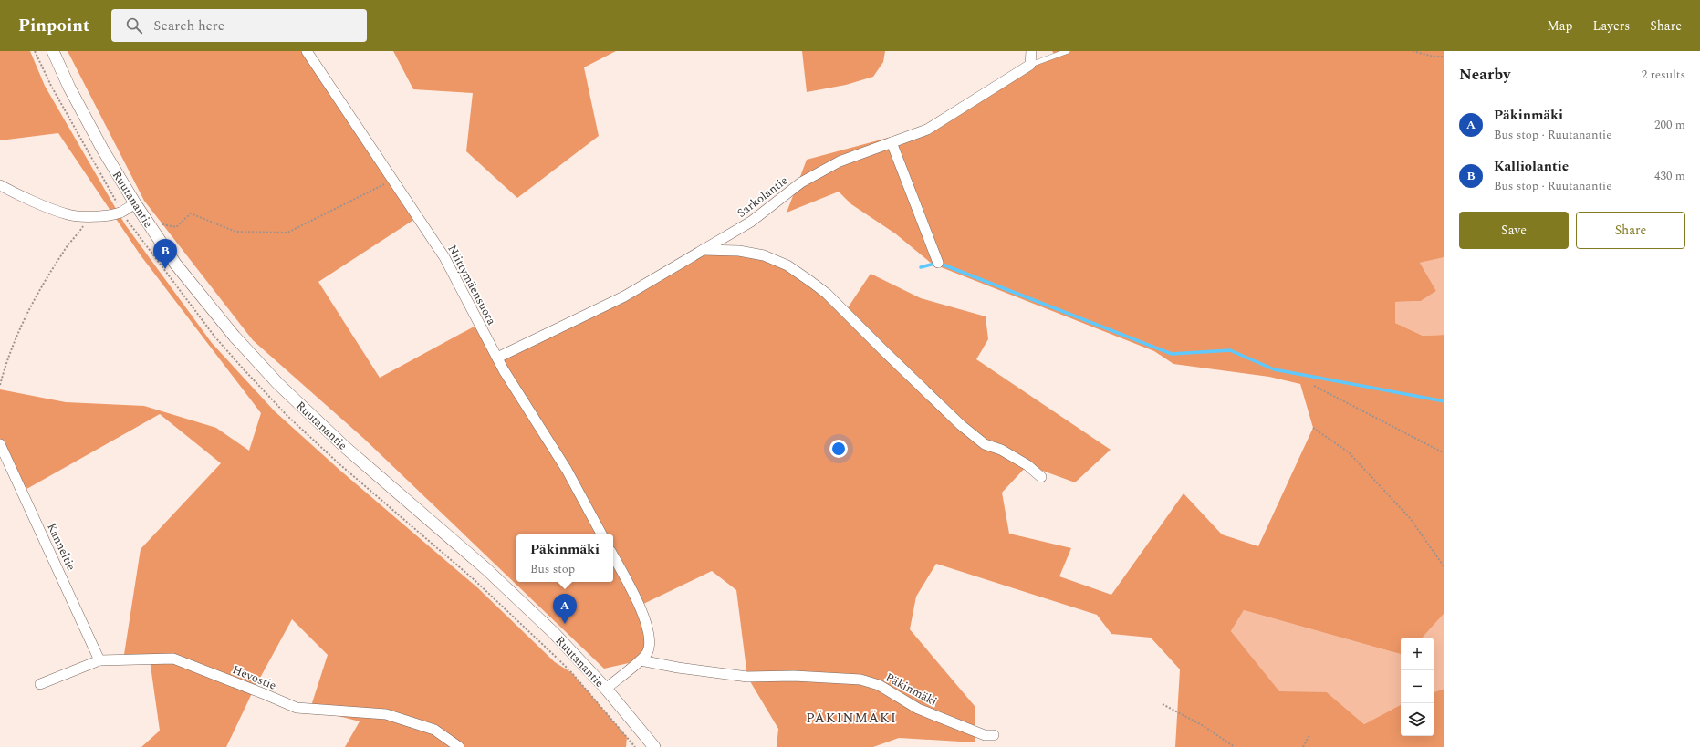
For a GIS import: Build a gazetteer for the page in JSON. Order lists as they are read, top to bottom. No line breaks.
{"streets":{"street":["Sarkolantie","Ruutanantie","Niittymäensuora","Kanneltie","Hevostie","Päkinmäki"]},"crossings":[["Sarkolantie","Niittymäensuora"],["Kanneltie","Hevostie"]],"districts":["PÄKINMÄKI"],"page":{"header":"Pinpoint","search":"Search here","nav":["Map","Layers","Share"],"heading":["Nearby","2 results"],"list":[{"mark":"A","name":"Päkinmäki","note":"Bus stop · Ruutanantie","value":"200 m"},{"mark":"B","name":"Kalliolantie","note":"Bus stop · Ruutanantie","value":"430 m"}],"buttons":["Save","Share"],"pins":["B","A"],"popup":["Päkinmäki","Bus stop"],"map_buttons":["+","−"]}}
